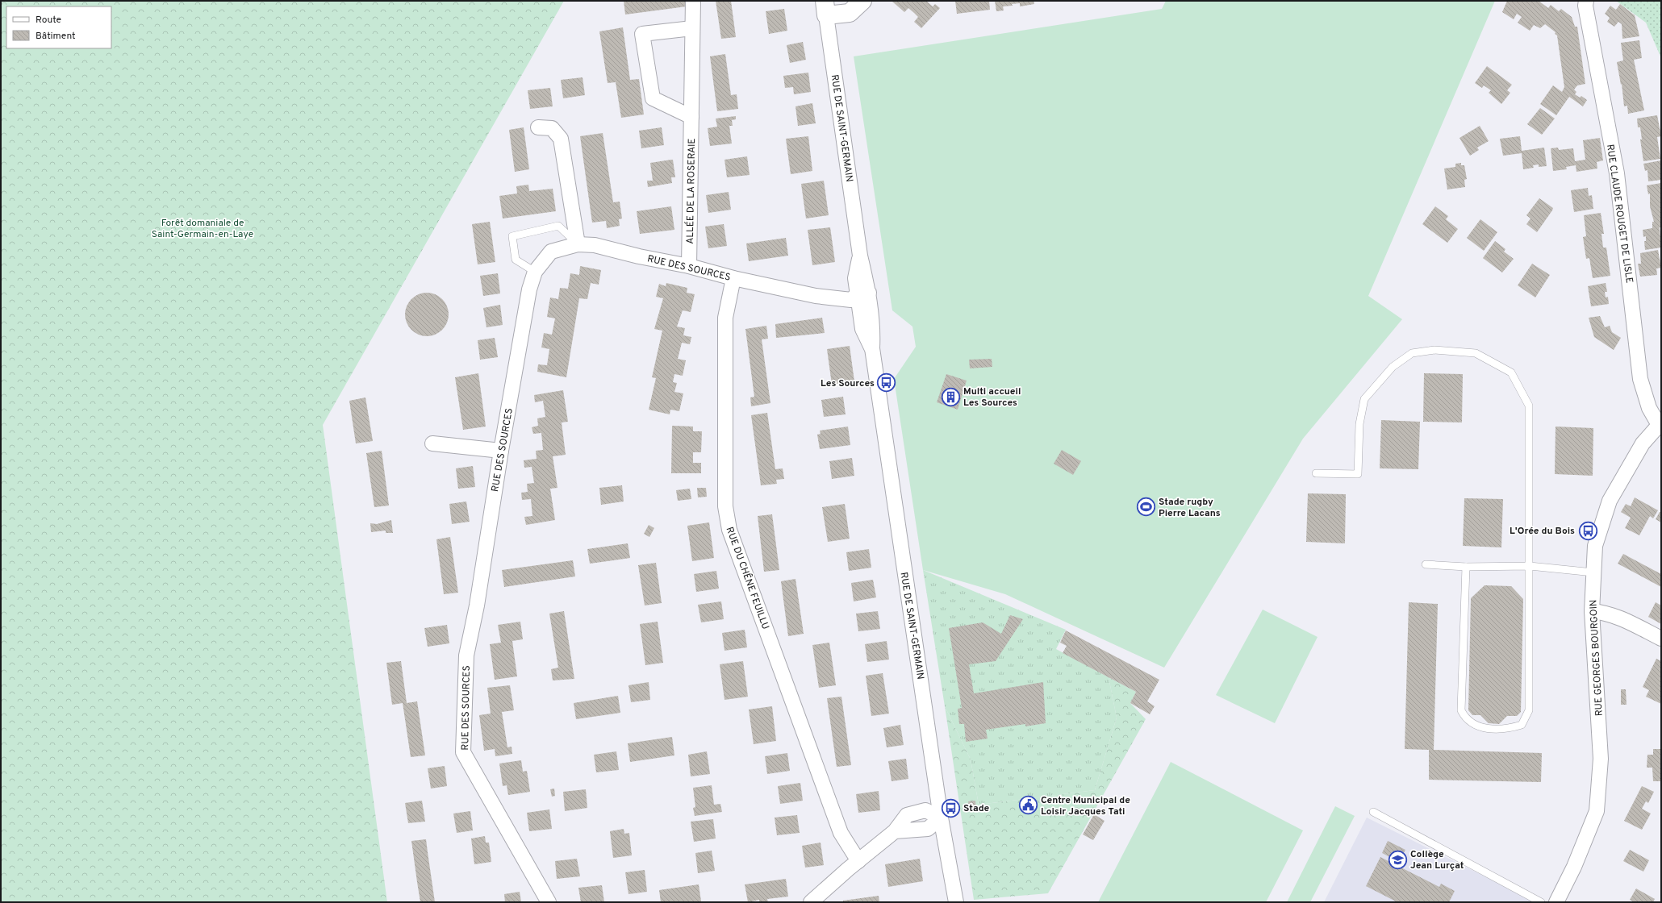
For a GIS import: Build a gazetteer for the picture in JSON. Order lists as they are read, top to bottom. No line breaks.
{"streets":{"street":["RUE DE SAINT-GERMAIN","ALLÉE DE LA ROSERAIE","RUE CLAUDE ROUGET DE LISLE","RUE DES SOURCES","RUE DU CHÊNE FEUILLU","RUE GEORGES BOURGOIN"]},"crossings":[["RUE DE SAINT-GERMAIN","RUE DES SOURCES"],["ALLÉE DE LA ROSERAIE","RUE DES SOURCES"],["RUE CLAUDE ROUGET DE LISLE","RUE GEORGES BOURGOIN"],["RUE DES SOURCES","RUE DU CHÊNE FEUILLU"]],"parks":["Forêt domaniale de Saint-Germain-en-Laye"],"places":{"bus stop":["Les Sources","L'Orée du Bois","Stade"],"building":["Multi accueil Les Sources"],"sports":["Stade rugby Pierre Lacans"],"public building":["Centre Municipal de Loisir Jacques Tati"],"school or university":["Collège Jean Lurçat"]},"legend":["Route","Bâtiment"]}
